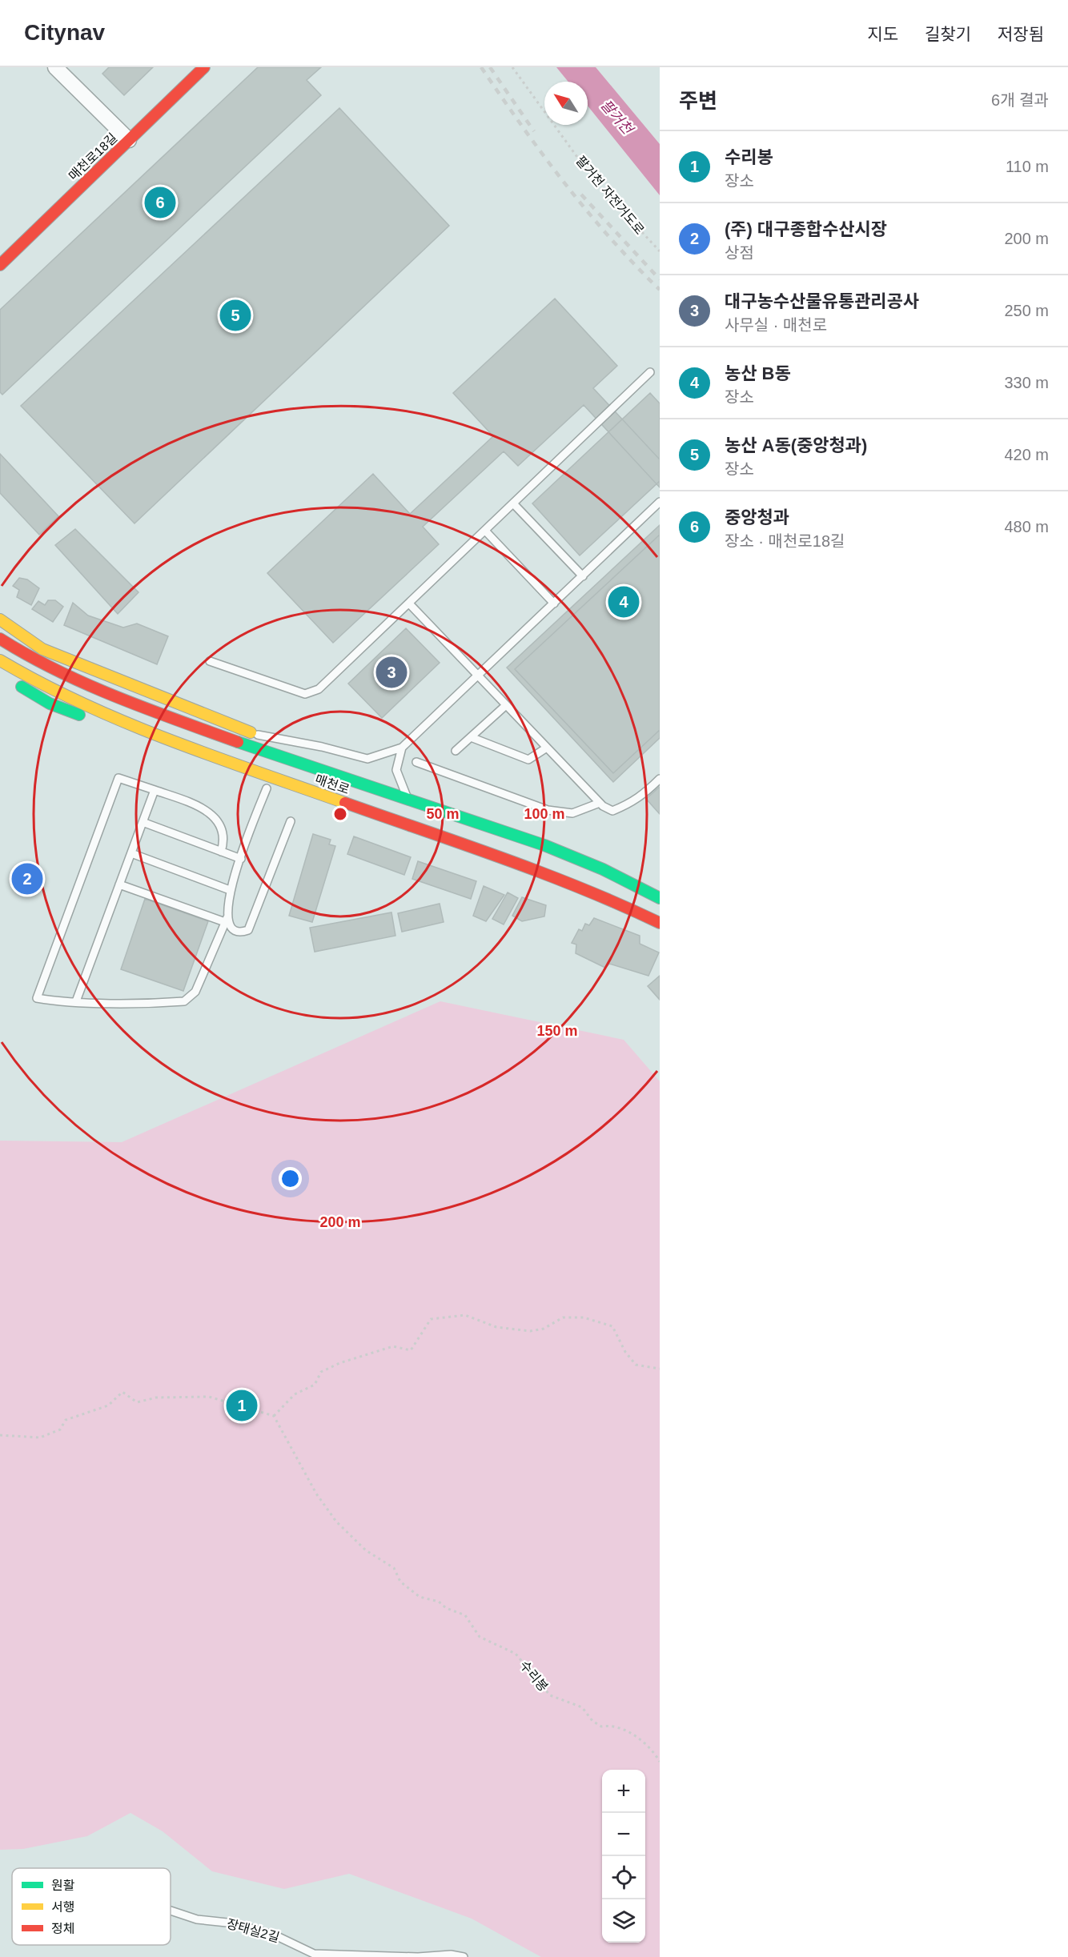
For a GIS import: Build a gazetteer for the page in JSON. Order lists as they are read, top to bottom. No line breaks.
{"streets":{"main road":["매천로18길","매천로"],"lane":["장태실2길"],"path":["팔거천 자전거도로","수리봉"]},"water":["팔거천"],"legend":["원활","서행","정체"],"north":"top left","page":{"header":"Citynav","nav":["지도","길찾기","저장됨"],"heading":["주변","6개 결과"],"list":[{"mark":"1","name":"수리봉","note":"장소","value":"110 m"},{"mark":"2","name":"(주) 대구종합수산시장","note":"상점","value":"200 m"},{"mark":"3","name":"대구농수산물유통관리공사","note":"사무실 · 매천로","value":"250 m"},{"mark":"4","name":"농산 B동","note":"장소","value":"330 m"},{"mark":"5","name":"농산 A동(중앙청과)","note":"장소","value":"420 m"},{"mark":"6","name":"중앙청과","note":"장소 · 매천로18길","value":"480 m"}],"pins":["6","5","4","3","2","1"],"map_buttons":["+","−"]},"rings":["50 m","100 m","150 m","200 m"]}
